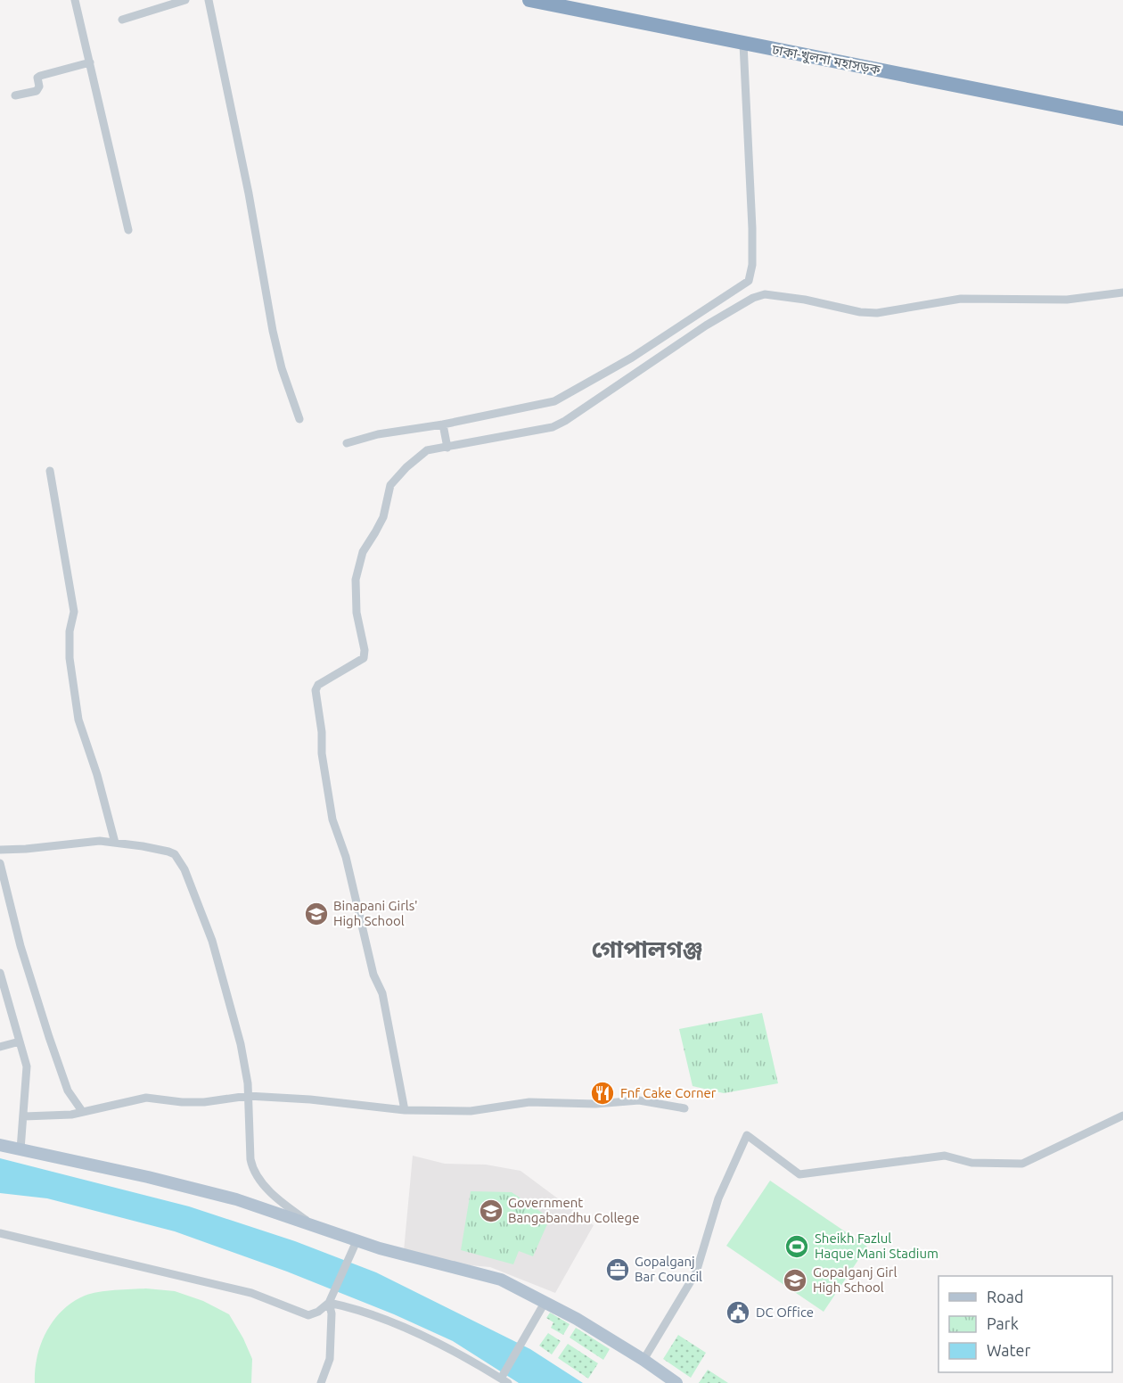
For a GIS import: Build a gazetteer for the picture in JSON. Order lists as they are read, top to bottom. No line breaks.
{"streets":{"highway":["ঢাকা-খুলনা মহাসড়ক"]},"districts":["গোপালগঞ্জ"],"places":{"school or university":["Binapani Girls' High School","Government Bangabandhu College","Gopalganj Girl High School"],"restaurant":["Fnf Cake Corner"],"sports":["Sheikh Fazlul Haque Mani Stadium"],"office":["Gopalganj Bar Council"],"public building":["DC Office"]},"legend":["Road","Park","Water"]}
